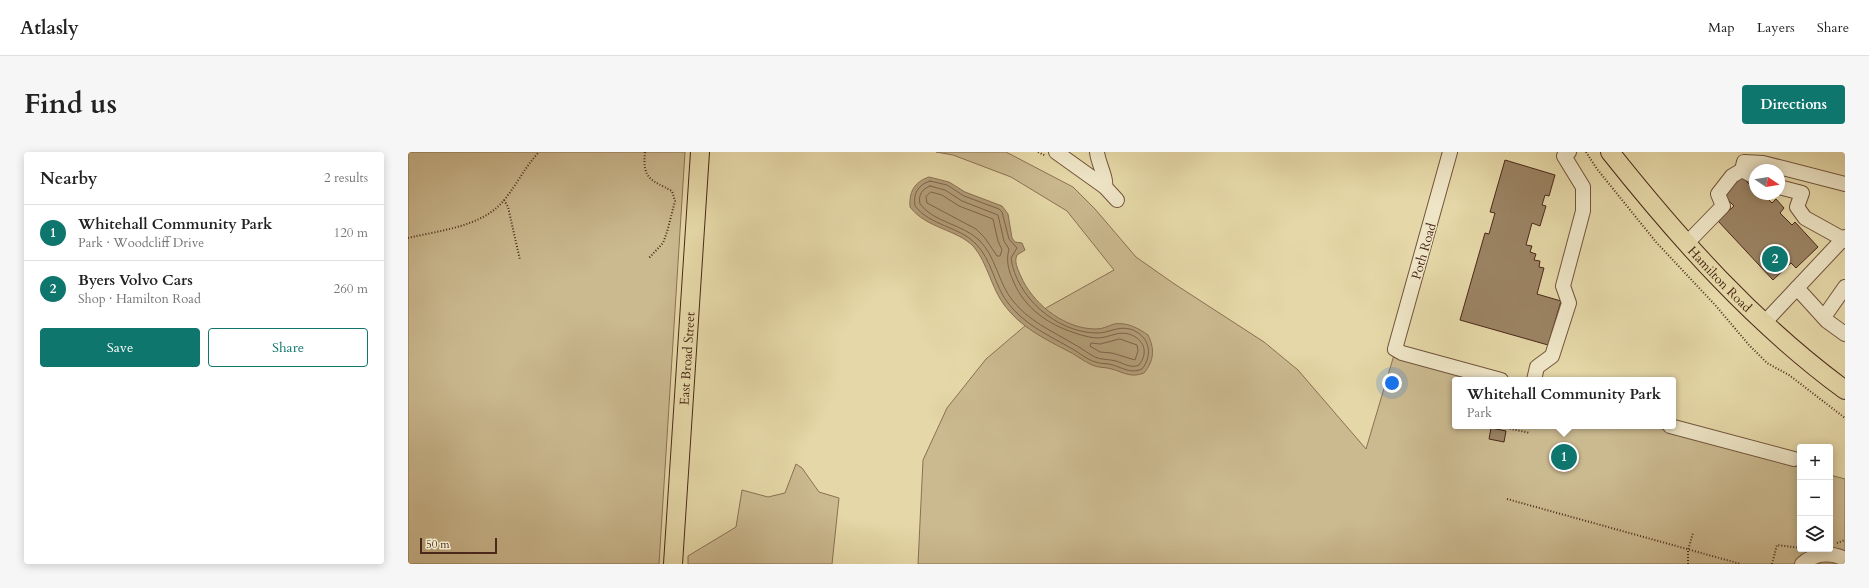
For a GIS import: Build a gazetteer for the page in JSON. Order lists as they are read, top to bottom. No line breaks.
{"streets":{"main road":["Hamilton Road","East Broad Street"],"street":["Poth Road"]},"scale_bar":"50 m","north":"right","page":{"header":"Atlasly","nav":["Map","Layers","Share"],"title":"Find us","buttons":["Directions",["Save","Share"]],"heading":["Nearby","2 results"],"list":[{"mark":"1","name":"Whitehall Community Park","note":"Park · Woodcliff Drive","value":"120 m"},{"mark":"2","name":"Byers Volvo Cars","note":"Shop · Hamilton Road","value":"260 m"}],"pins":["2","1"],"popup":["Whitehall Community Park","Park"],"map_buttons":["+","−"],"scale":"50 m"}}
